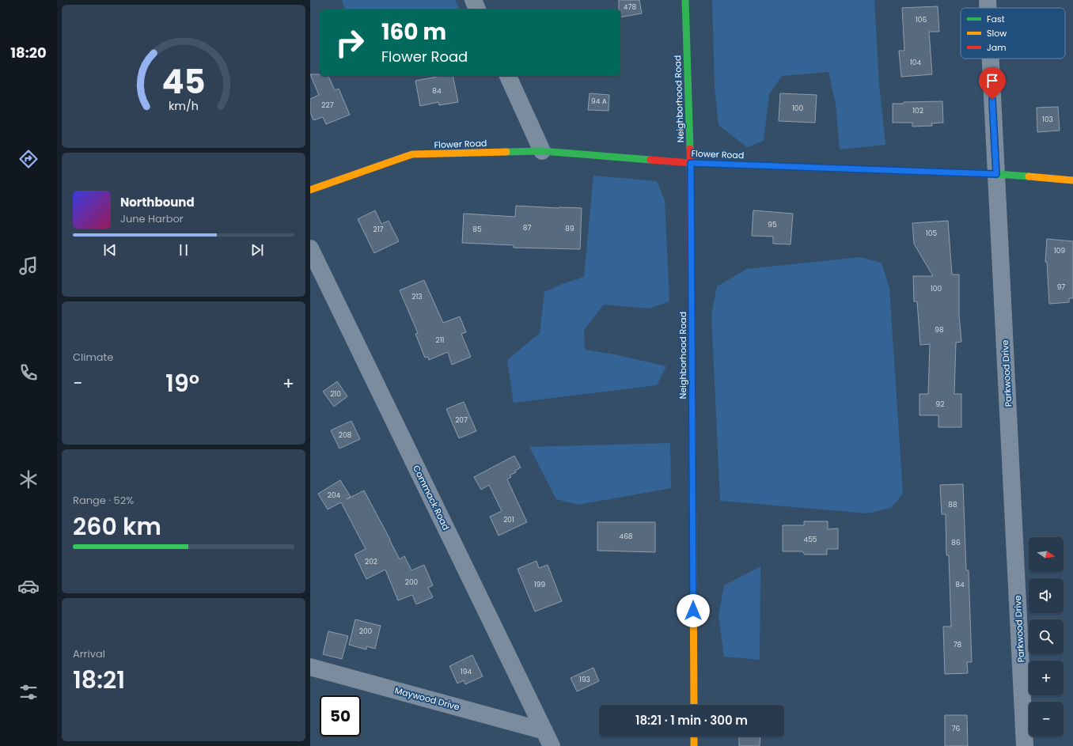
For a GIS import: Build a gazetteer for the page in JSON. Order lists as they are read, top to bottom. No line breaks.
{"streets":{"street":["Neighborhood Road","Flower Road","Parkwood Drive","Commack Road","Maywood Drive"]},"crossings":[["Neighborhood Road","Flower Road"],["Flower Road","Parkwood Drive"],["Commack Road","Maywood Drive"]],"house_numbers":["478","106","104","84","94 A","227","100","102","103","95","87","89","217","85","105","109","97","100","213","98","211","210","92","207","208","204","88","201","468","455","86","202","200","199","84","200","78","194","193","76"],"legend":["Fast","Slow","Jam"],"north":"right","page":{"tabs":"18:20","turn":["160 m","Flower Road"],"song":["Northbound","June Harbor"],"tile":["Climate",["Range · 52%","260 km"],["Arrival","18:21"]],"heat":["−","19°","+"],"map_buttons":["+","−"],"limit":"50","trip":"18:21 · 1 min · 300 m","gauge":["45","km/h"]}}
